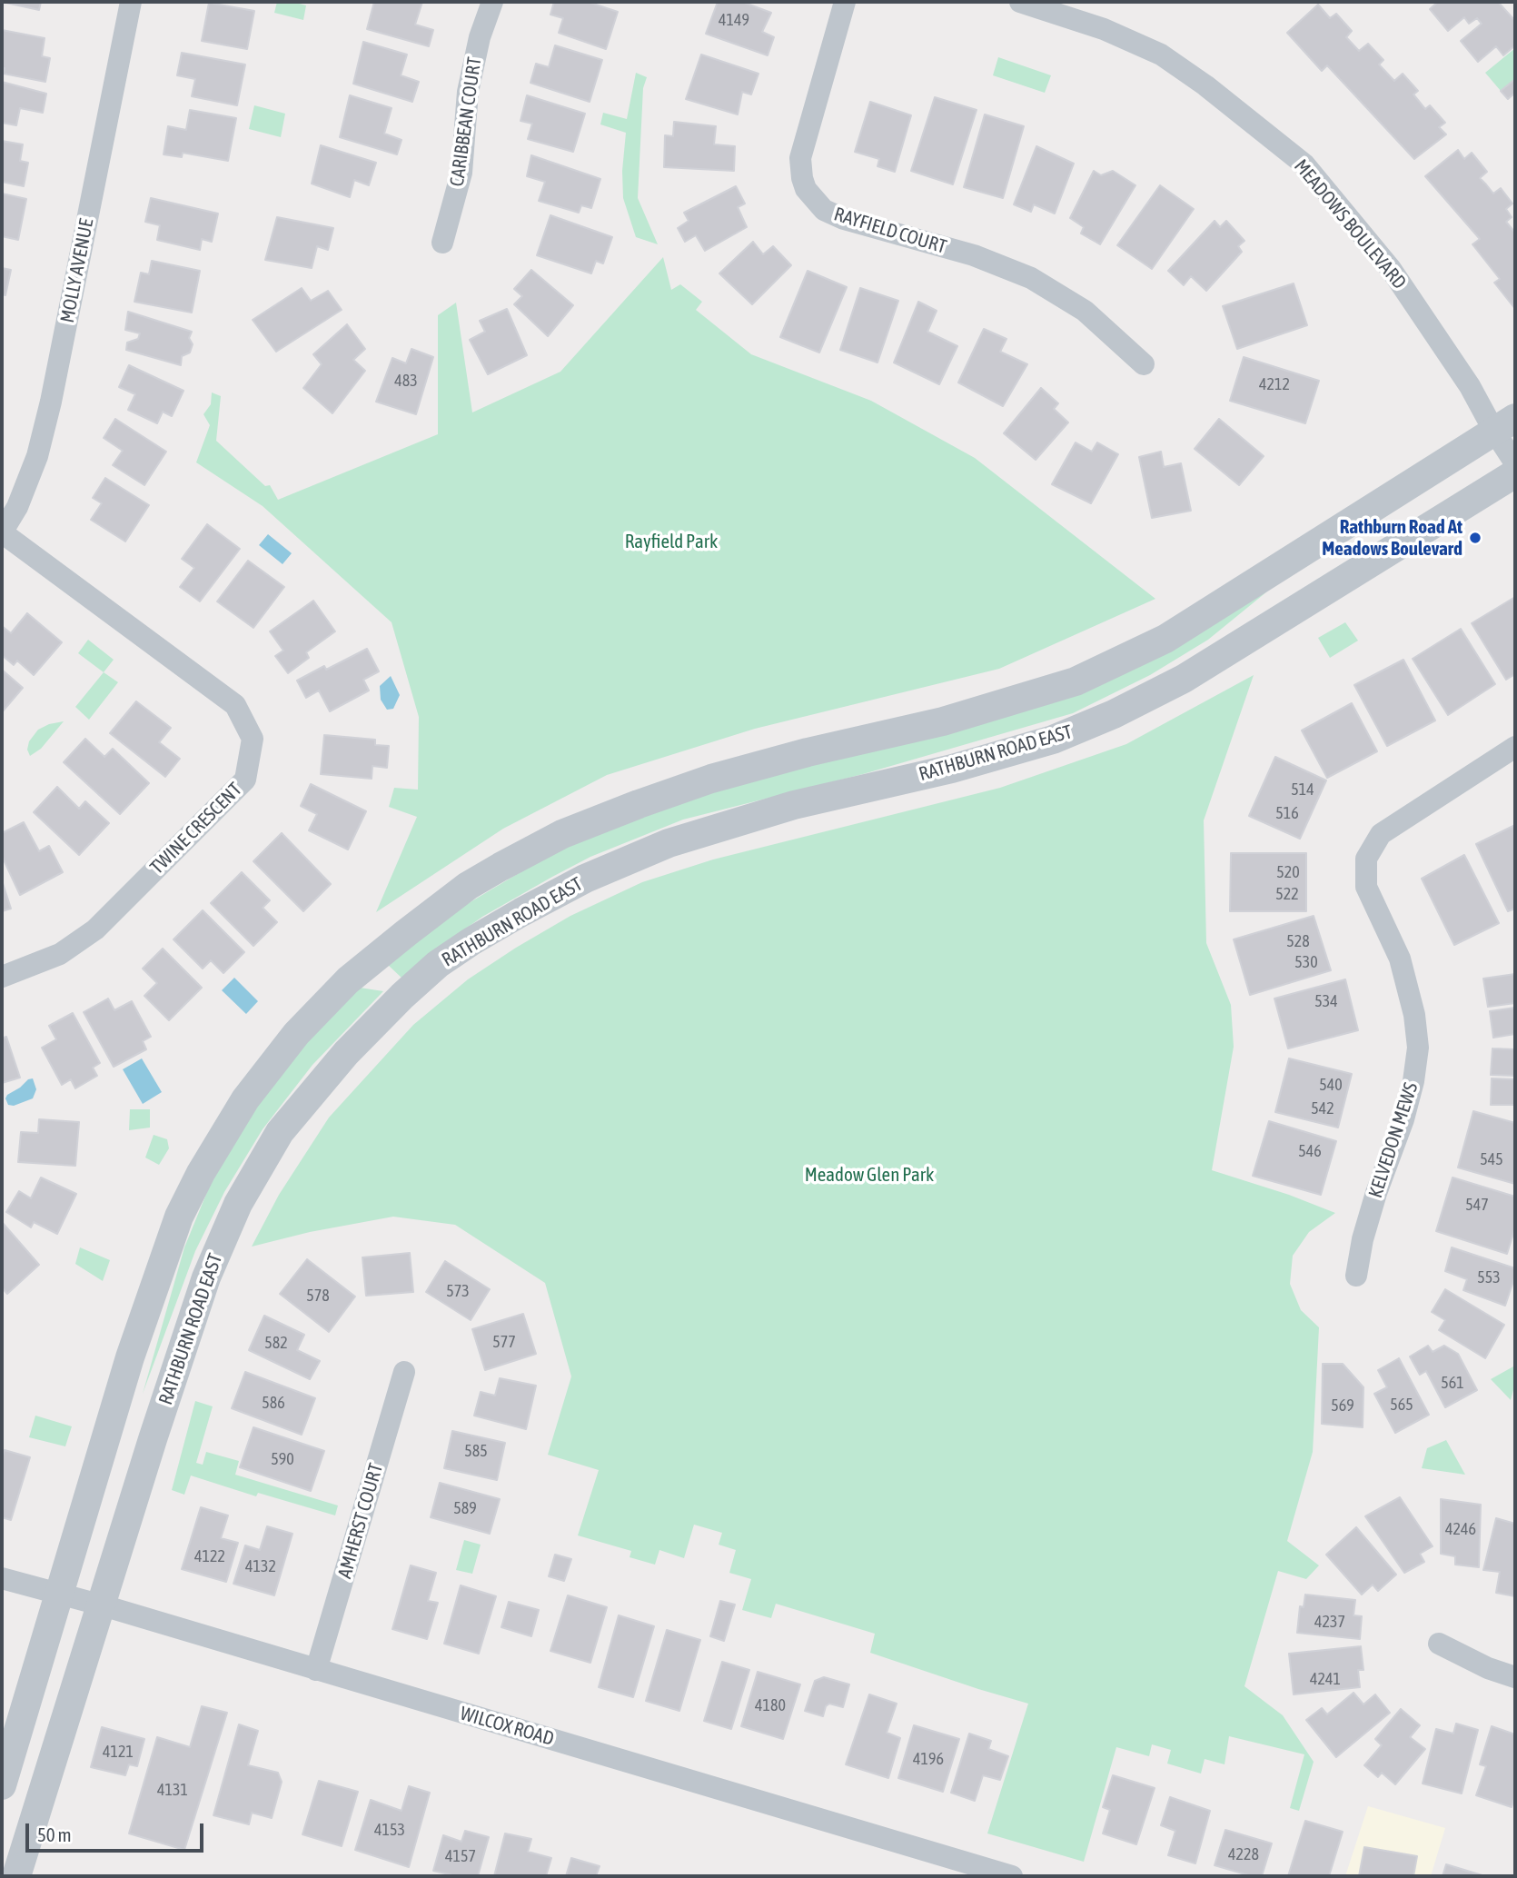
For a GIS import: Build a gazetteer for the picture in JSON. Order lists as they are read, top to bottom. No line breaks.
{"streets":{"street":["CARIBBEAN COURT","MEADOWS BOULEVARD","RAYFIELD COURT","MOLLY AVENUE","RATHBURN ROAD EAST","TWINE CRESCENT","KELVEDON MEWS","AMHERST COURT","WILCOX ROAD"]},"crossings":[["MOLLY AVENUE","TWINE CRESCENT"],["RATHBURN ROAD EAST","WILCOX ROAD"],["AMHERST COURT","WILCOX ROAD"]],"parks":["Rayfield Park","Meadow Glen Park"],"places":["Rathburn Road At Meadows Boulevard"],"house_numbers":["4149","483","4212","514","516","520","522","528","530","534","540","542","546","545","547","553","573","578","577","582","561","586","565","569","585","590","589","4246","4122","4132","4237","4241","4180","4121","4196","4131","4153","4228","4157"],"scale_bar":"50 m"}
